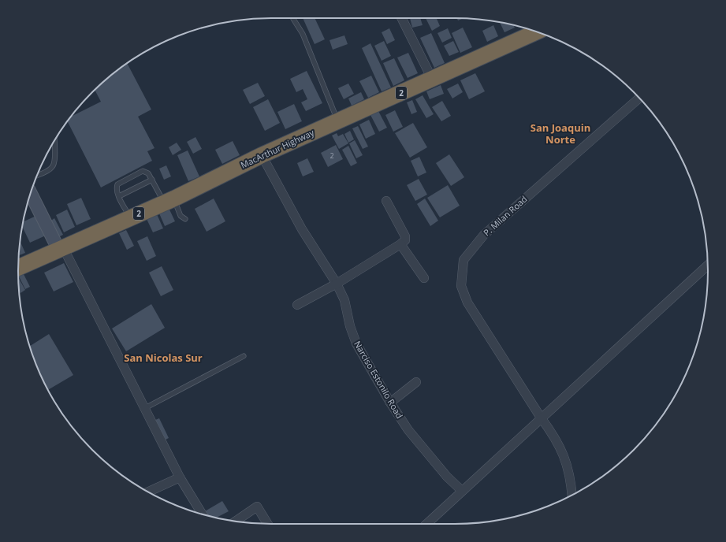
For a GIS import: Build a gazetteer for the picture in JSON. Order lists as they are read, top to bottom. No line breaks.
{"streets":{"highway":["2","MacArthur Highway"],"street":["P. Milan Road","Narciso Estonilo Road"]},"crossings":[["MacArthur Highway","Narciso Estonilo Road"]],"districts":["San Joaquin Norte","San Nicolas Sur"],"house_numbers":["2"]}
